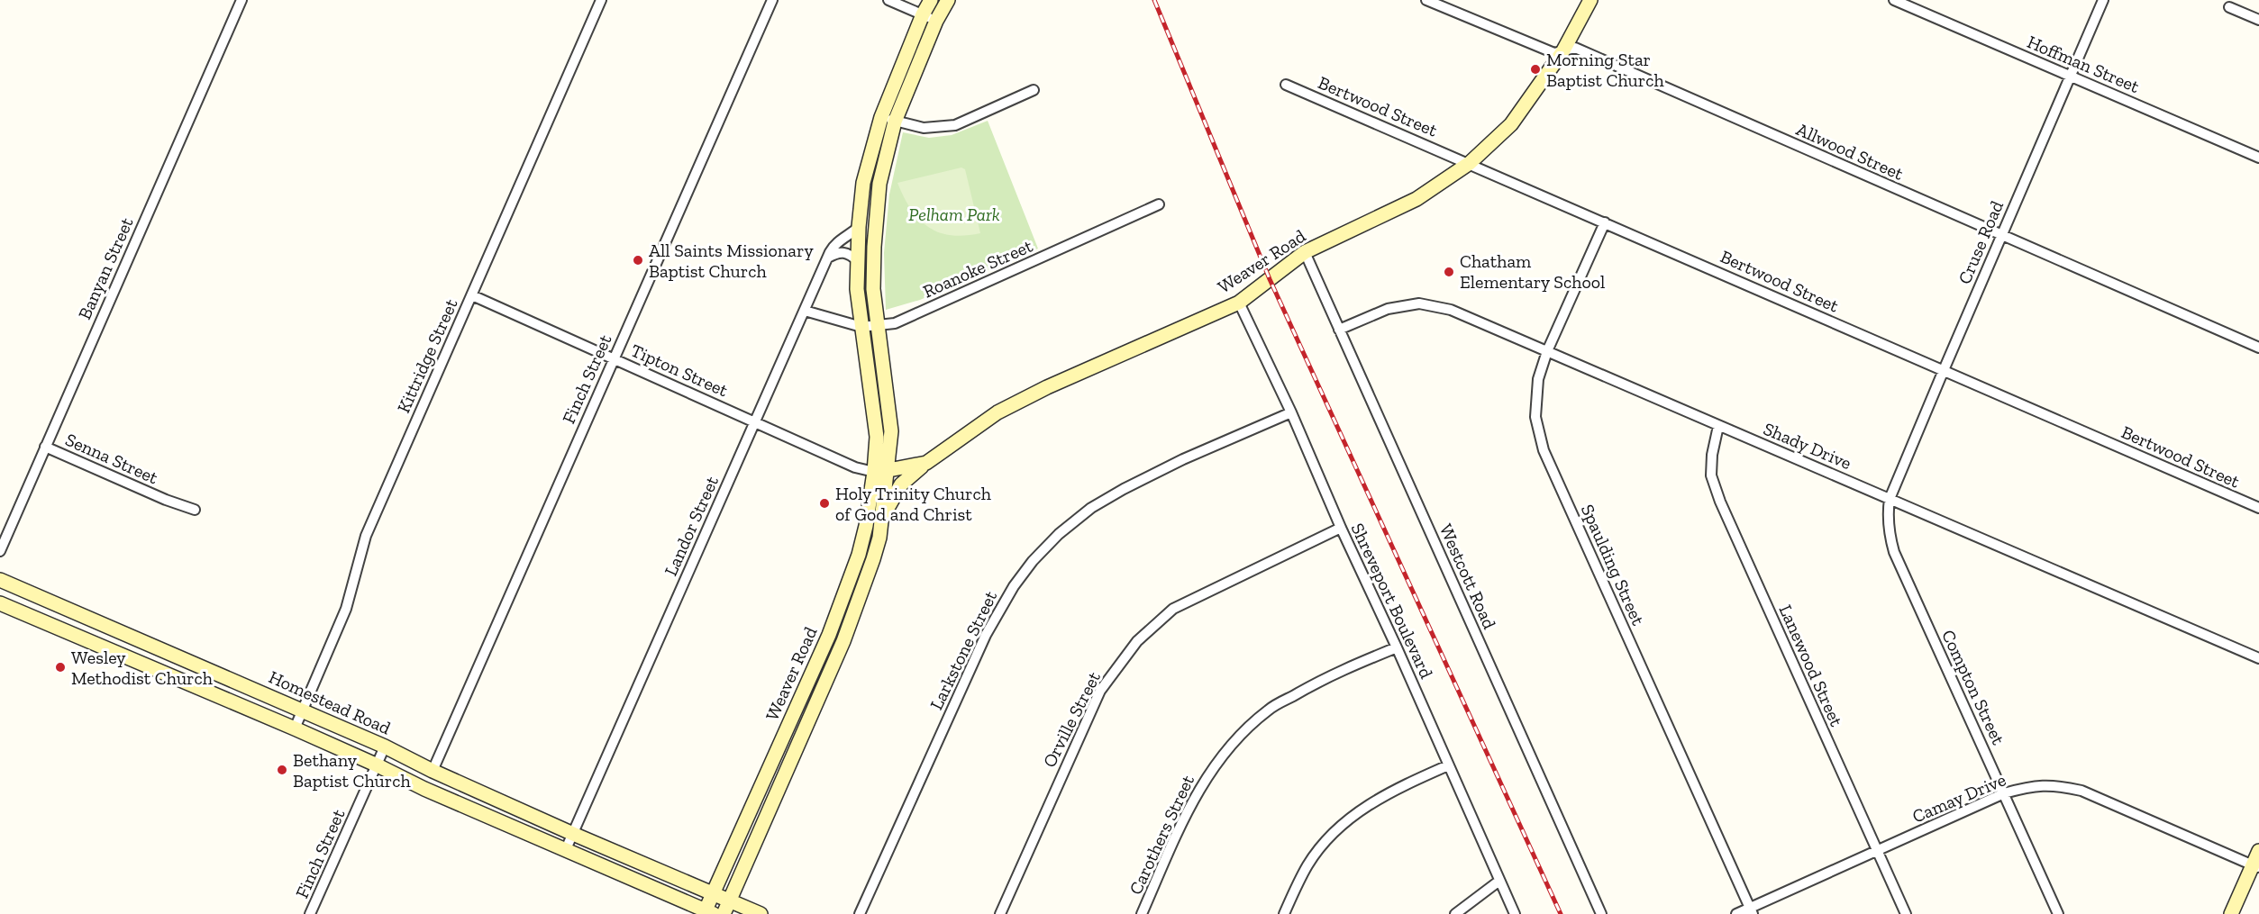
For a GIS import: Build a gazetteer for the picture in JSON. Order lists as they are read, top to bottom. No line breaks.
{"streets":{"main road":["Weaver Road","Homestead Road"],"street":["Hoffman Street","Bertwood Street","Allwood Street","Cruse Road","Banyan Street","Roanoke Street","Kittridge Street","Tipton Street","Finch Street","Shady Drive","Senna Street","Landor Street","Spaulding Street","Westcott Road","Shreveport Boulevard","Larkstone Street","Lanewood Street","Compton Street","Orville Street","Camay Drive","Carothers Street"]},"crossings":[["Hoffman Street","Cruse Road"],["Bertwood Street","Cruse Road"],["Bertwood Street","Weaver Road"],["Bertwood Street","Spaulding Street"],["Allwood Street","Cruse Road"],["Allwood Street","Weaver Road"],["Cruse Road","Shady Drive"],["Cruse Road","Compton Street"],["Weaver Road","Tipton Street"],["Weaver Road","Westcott Road"],["Weaver Road","Shreveport Boulevard"],["Weaver Road","Homestead Road"],["Banyan Street","Senna Street"],["Roanoke Street","Landor Street"],["Kittridge Street","Tipton Street"],["Kittridge Street","Homestead Road"],["Tipton Street","Finch Street"],["Tipton Street","Landor Street"],["Finch Street","Homestead Road"],["Shady Drive","Spaulding Street"],["Shady Drive","Westcott Road"],["Shady Drive","Lanewood Street"],["Shady Drive","Compton Street"],["Landor Street","Homestead Road"],["Spaulding Street","Camay Drive"],["Shreveport Boulevard","Larkstone Street"],["Shreveport Boulevard","Orville Street"],["Shreveport Boulevard","Carothers Street"],["Lanewood Street","Camay Drive"],["Compton Street","Camay Drive"]],"parks":["Pelham Park"],"places":["Morning Star Baptist Church","All Saints Missionary Baptist Church","Chatham Elementary School","Holy Trinity Church of God and Christ","Wesley Methodist Church","Bethany Baptist Church"]}
